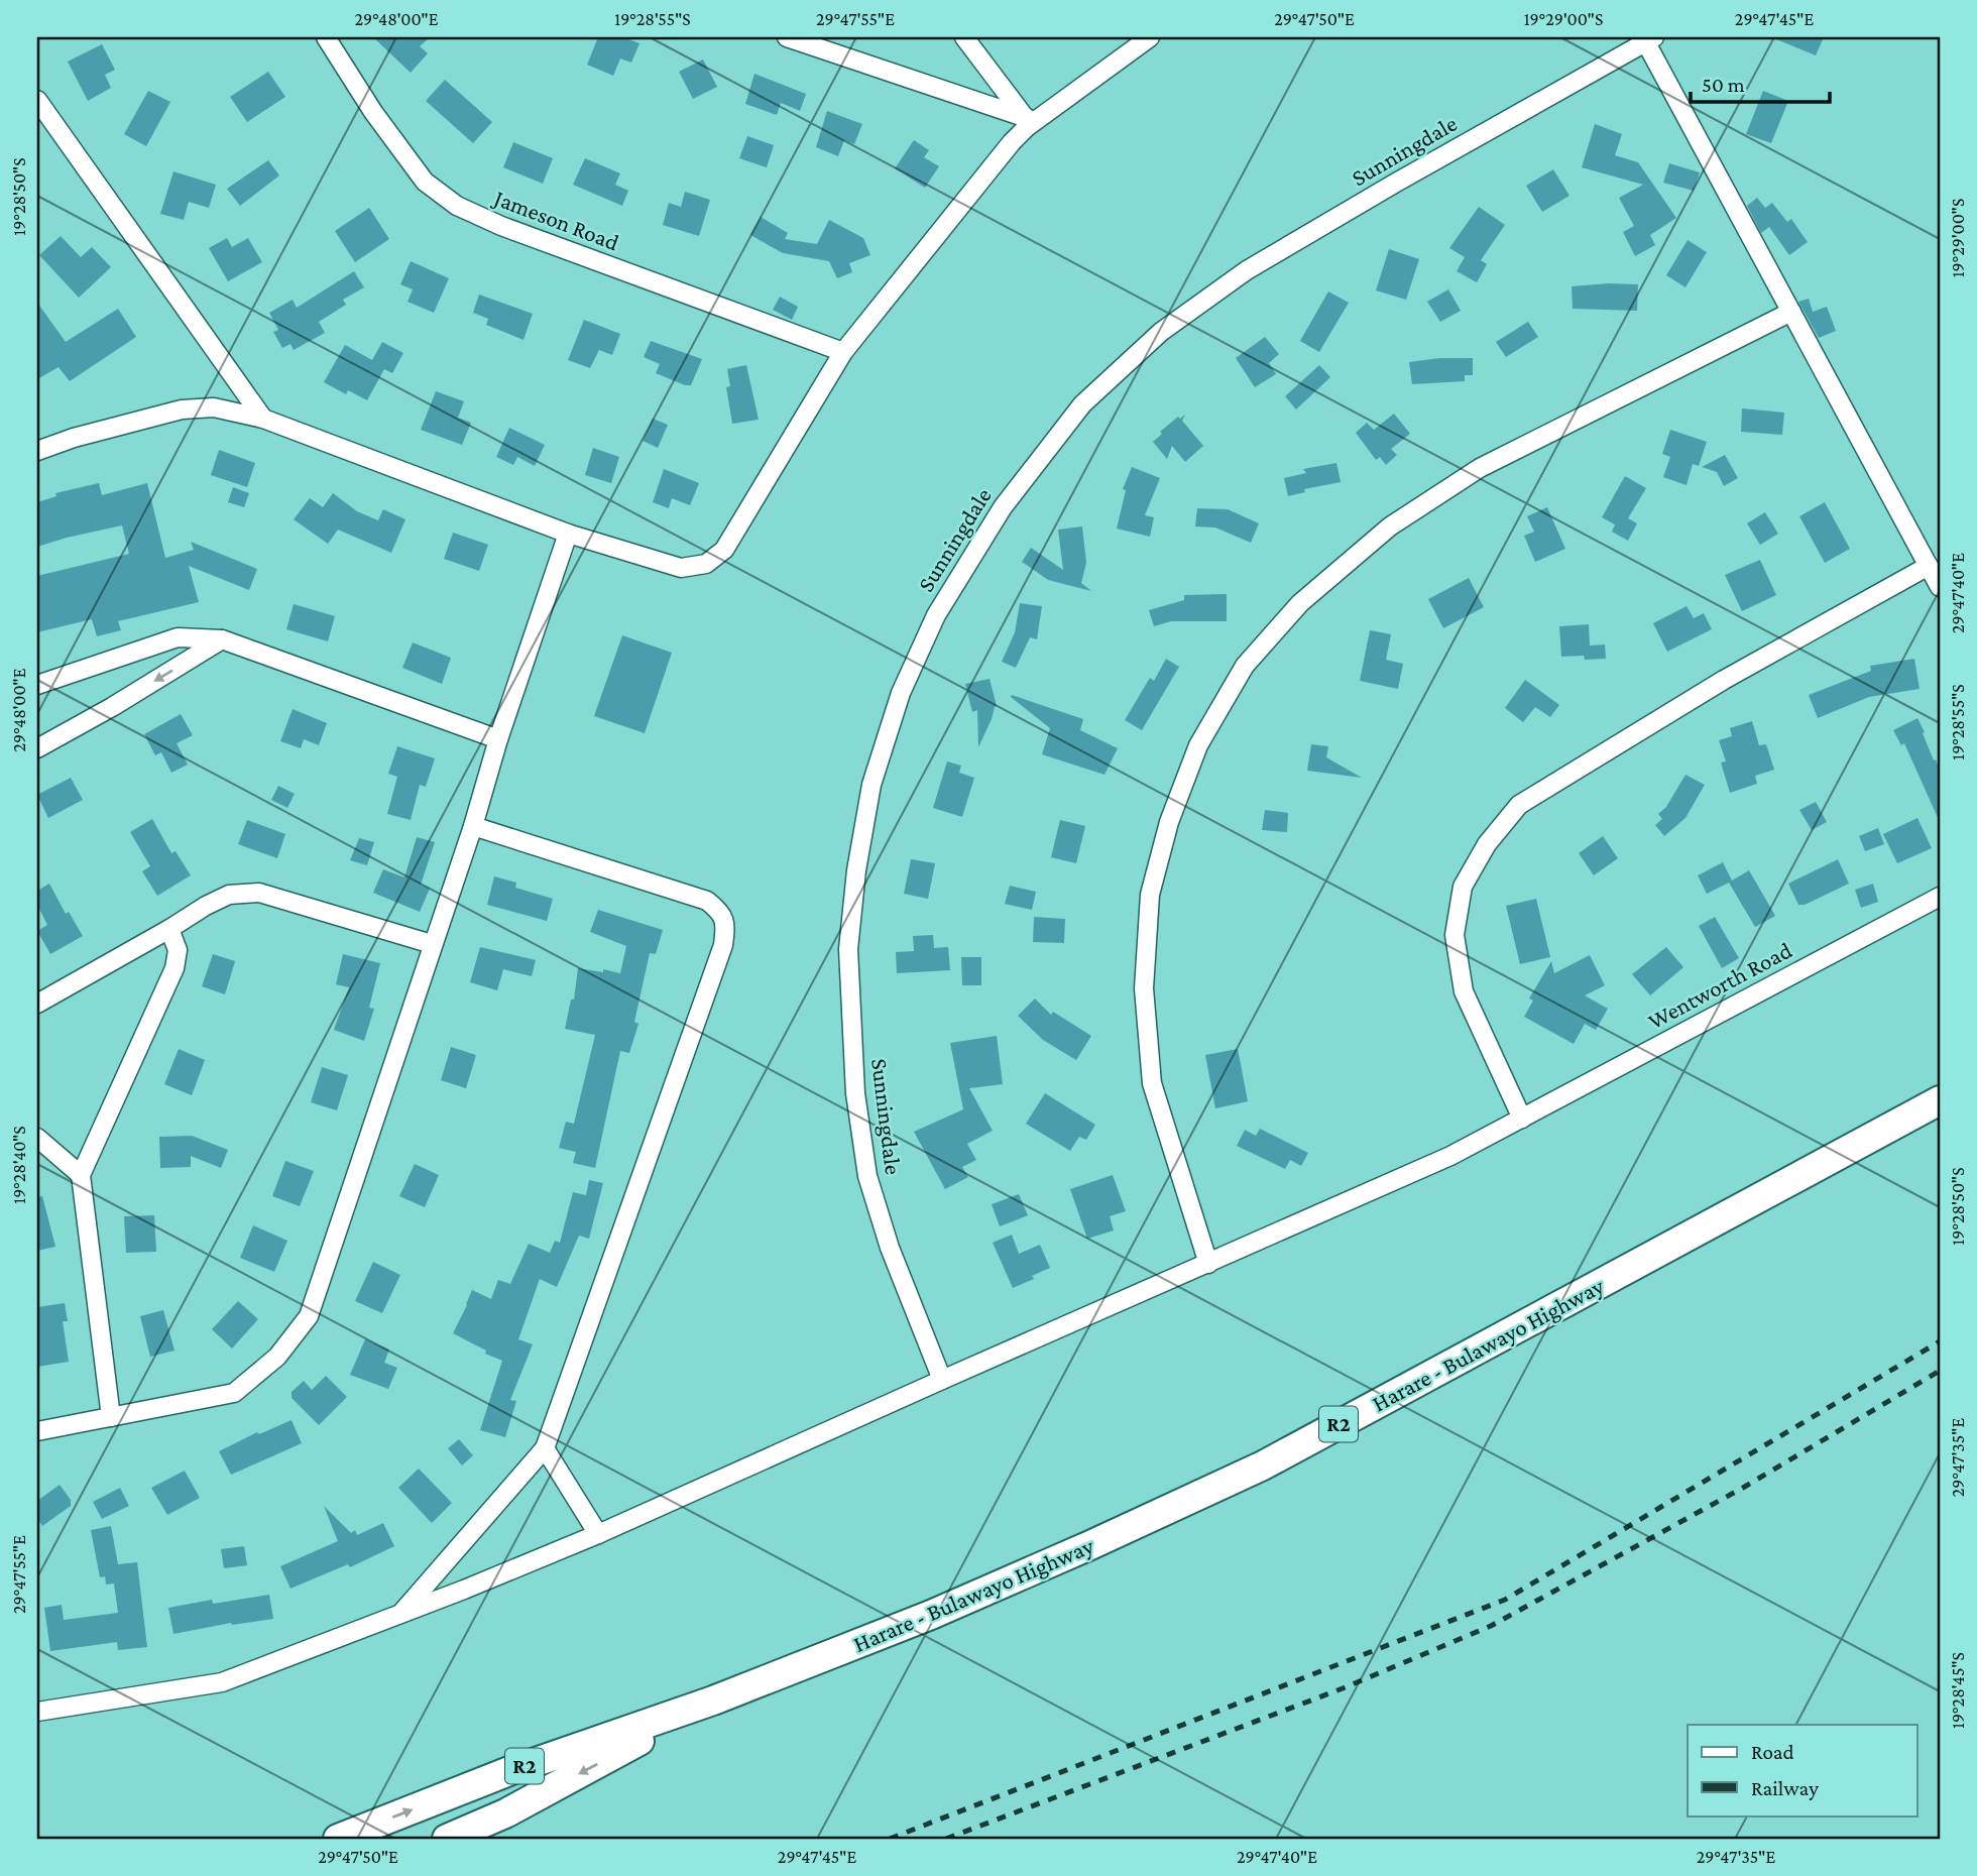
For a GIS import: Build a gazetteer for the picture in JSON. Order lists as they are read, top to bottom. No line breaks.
{"streets":{"highway":["Harare - Bulawayo Highway","R2"],"street":["Sunningdale","Jameson Road","Wentworth Road"]},"crossings":[["Sunningdale","Wentworth Road"]],"legend":["Road","Railway"],"scale_bar":"50 m","coordinates":["29°48'00\"E","19°28'55\"S","29°47'55\"E","29°47'50\"E","19°29'00\"S","29°47'45\"E","19°28'50\"S","29°47'40\"E","19°28'40\"S","29°47'35\"E","19°28'45\"S"]}
